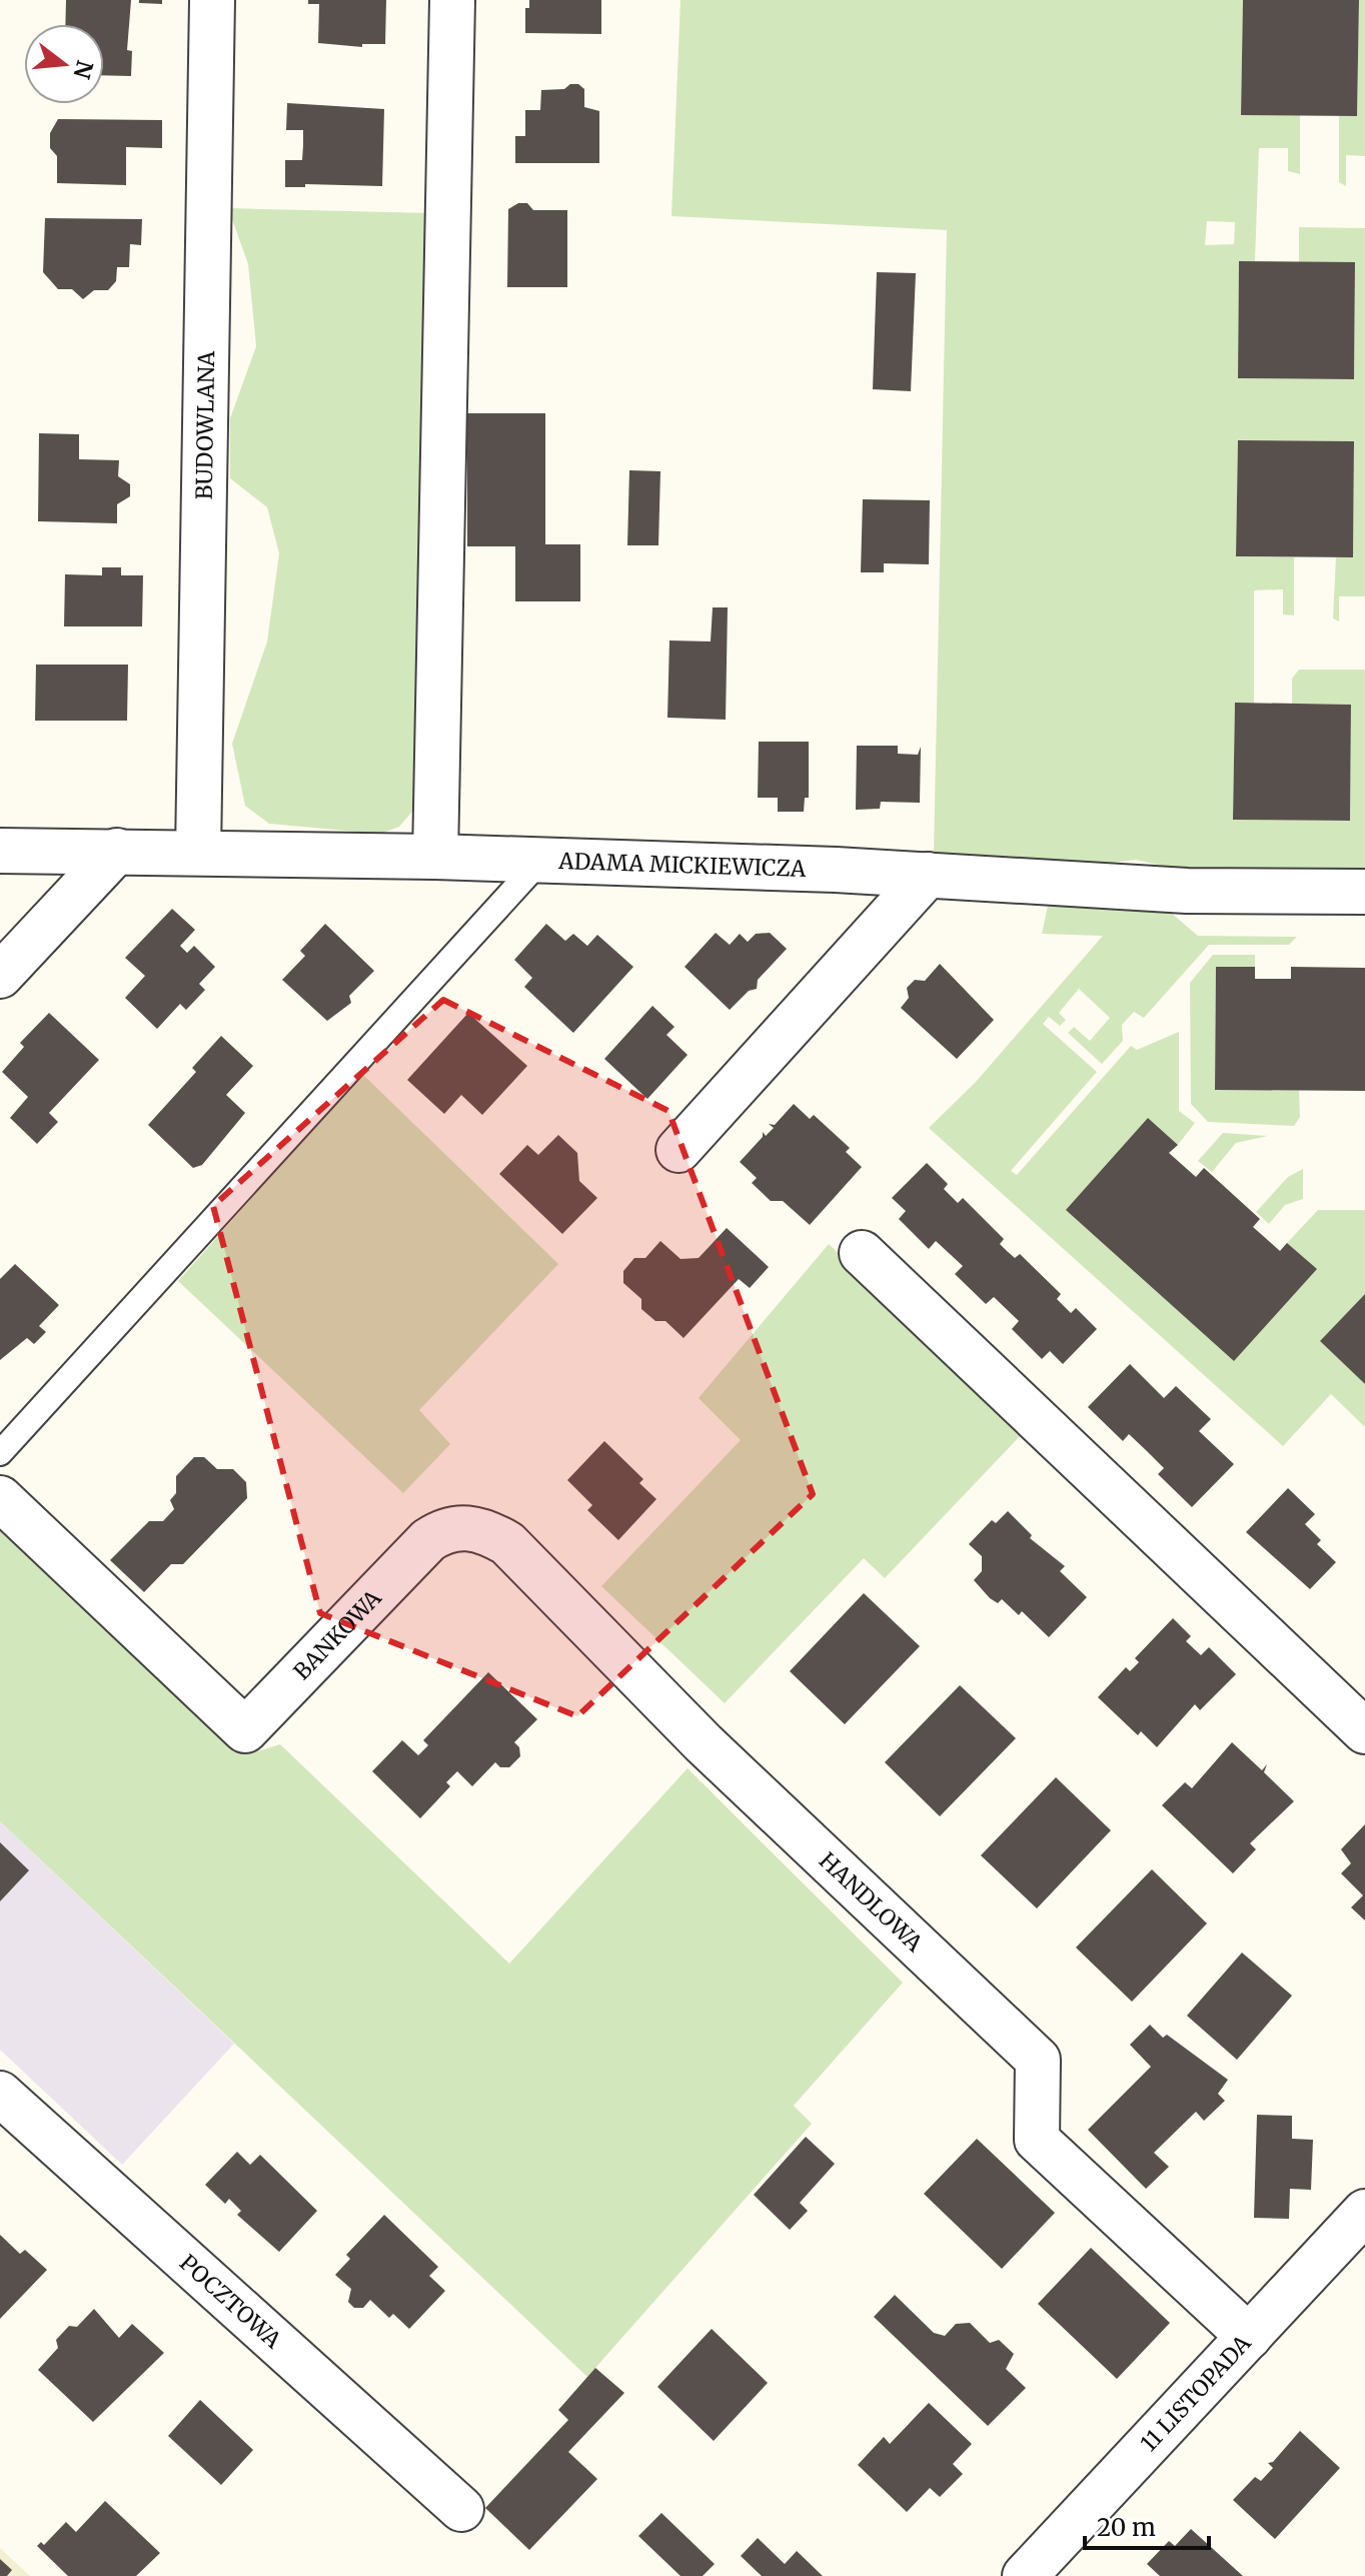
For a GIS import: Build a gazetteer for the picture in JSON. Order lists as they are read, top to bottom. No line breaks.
{"streets":{"street":["BUDOWLANA","ADAMA MICKIEWICZA","BANKOWA","HANDLOWA","POCZTOWA","11 LISTOPADA"]},"crossings":[["BUDOWLANA","ADAMA MICKIEWICZA"],["BANKOWA","HANDLOWA"],["HANDLOWA","11 LISTOPADA"]],"scale_bar":"20 m","north":"right"}
